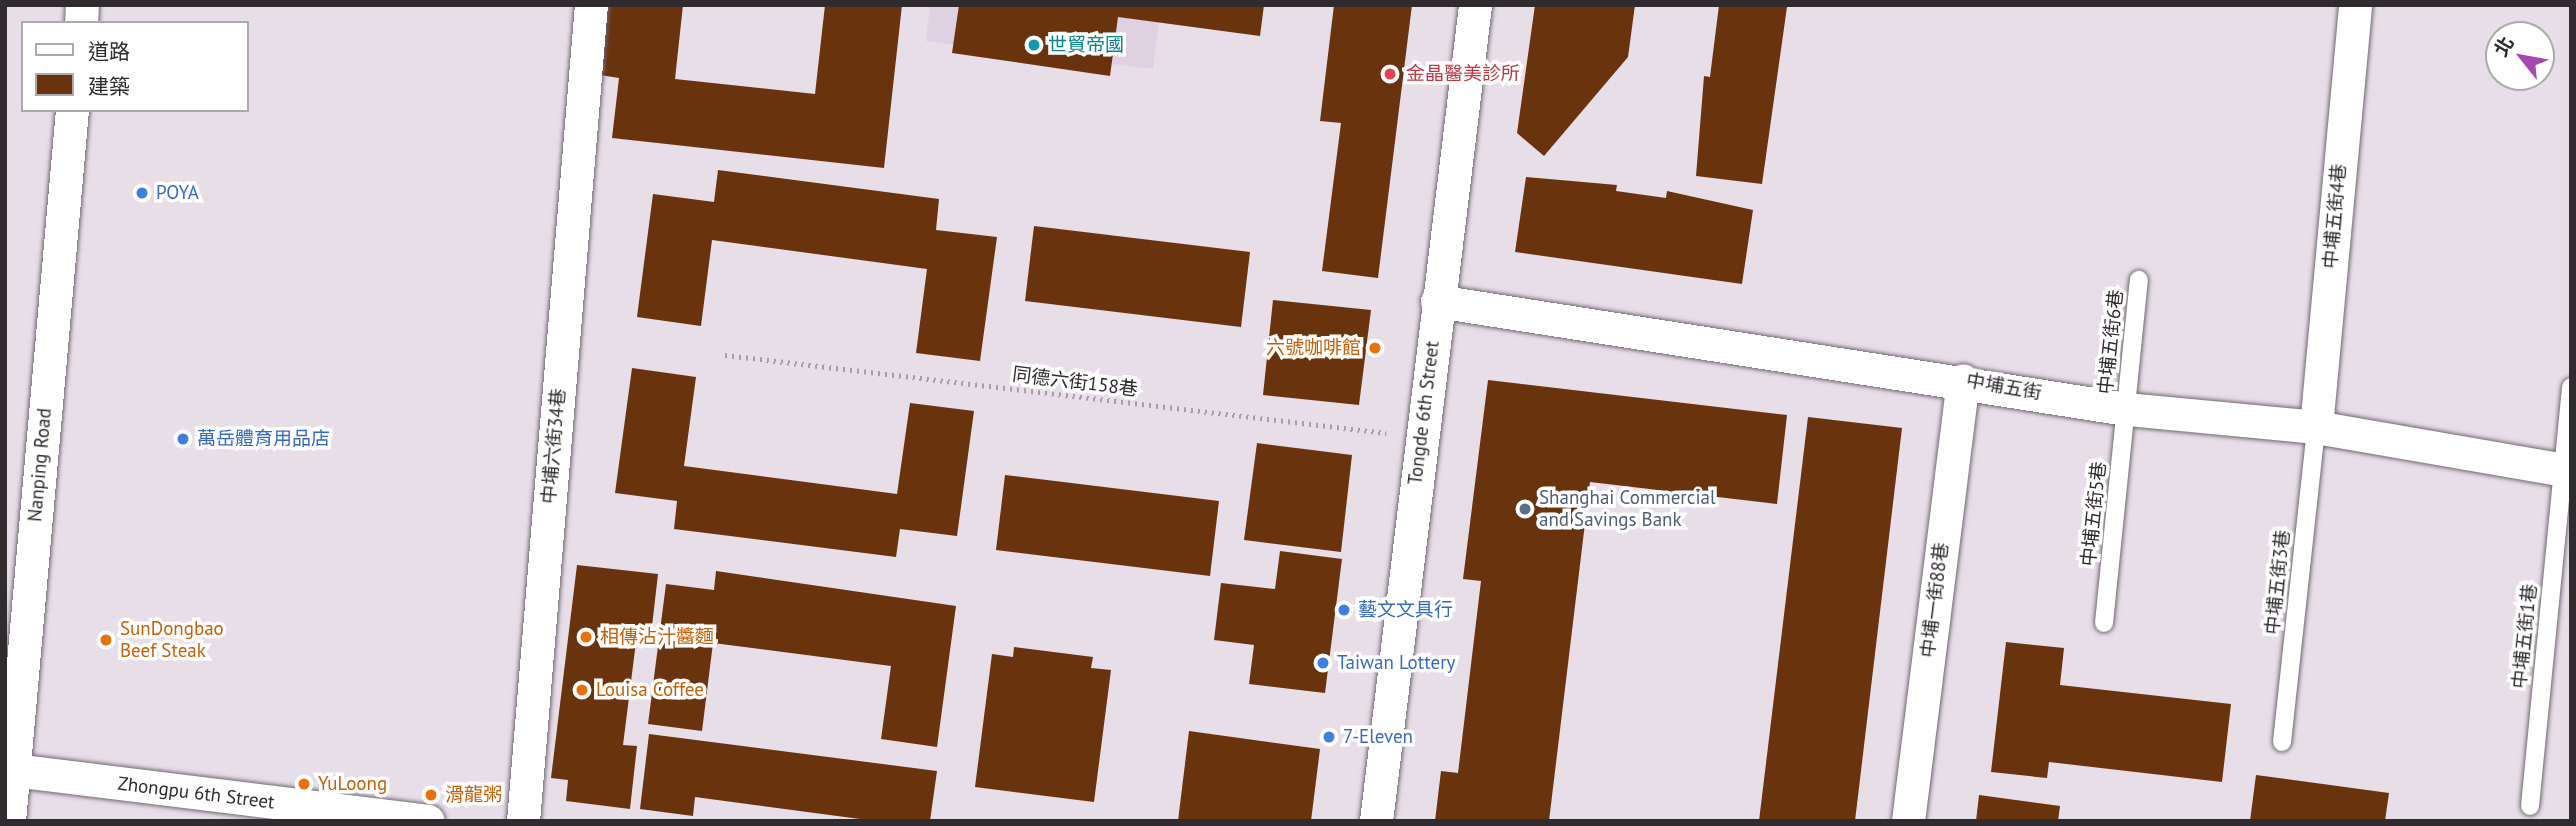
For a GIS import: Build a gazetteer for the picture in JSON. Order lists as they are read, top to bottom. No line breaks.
{"streets":{"street":["中埔五街4巷","中埔五街","Tongde 6th Street","中埔六街34巷","Nanping Road","中埔一街88巷","Zhongpu 6th Street"],"lane":["中埔五街6巷","中埔五街5巷","中埔五街3巷","中埔五街1巷"],"path":["同德六街158巷"]},"crossings":[["中埔五街4巷","中埔五街"],["中埔五街4巷","中埔五街3巷"],["中埔五街6巷","中埔五街"],["中埔五街6巷","中埔五街5巷"],["同德六街158巷","Tongde 6th Street"],["中埔五街","Tongde 6th Street"],["中埔五街","中埔五街5巷"],["中埔五街","中埔五街3巷"],["中埔五街","中埔一街88巷"],["中埔五街","中埔五街1巷"],["Nanping Road","Zhongpu 6th Street"]],"places":["世貿帝國","金晶醫美診所","POYA","六號咖啡館","萬岳體育用品店","Shanghai Commercial and Savings Bank","藝文文具行","相傳沾汁醬麵","SunDongbao Beef Steak","Taiwan Lottery","Louisa Coffee","7-Eleven","YuLoong","滑龍粥"],"legend":["道路","建築"],"north":"top left"}
